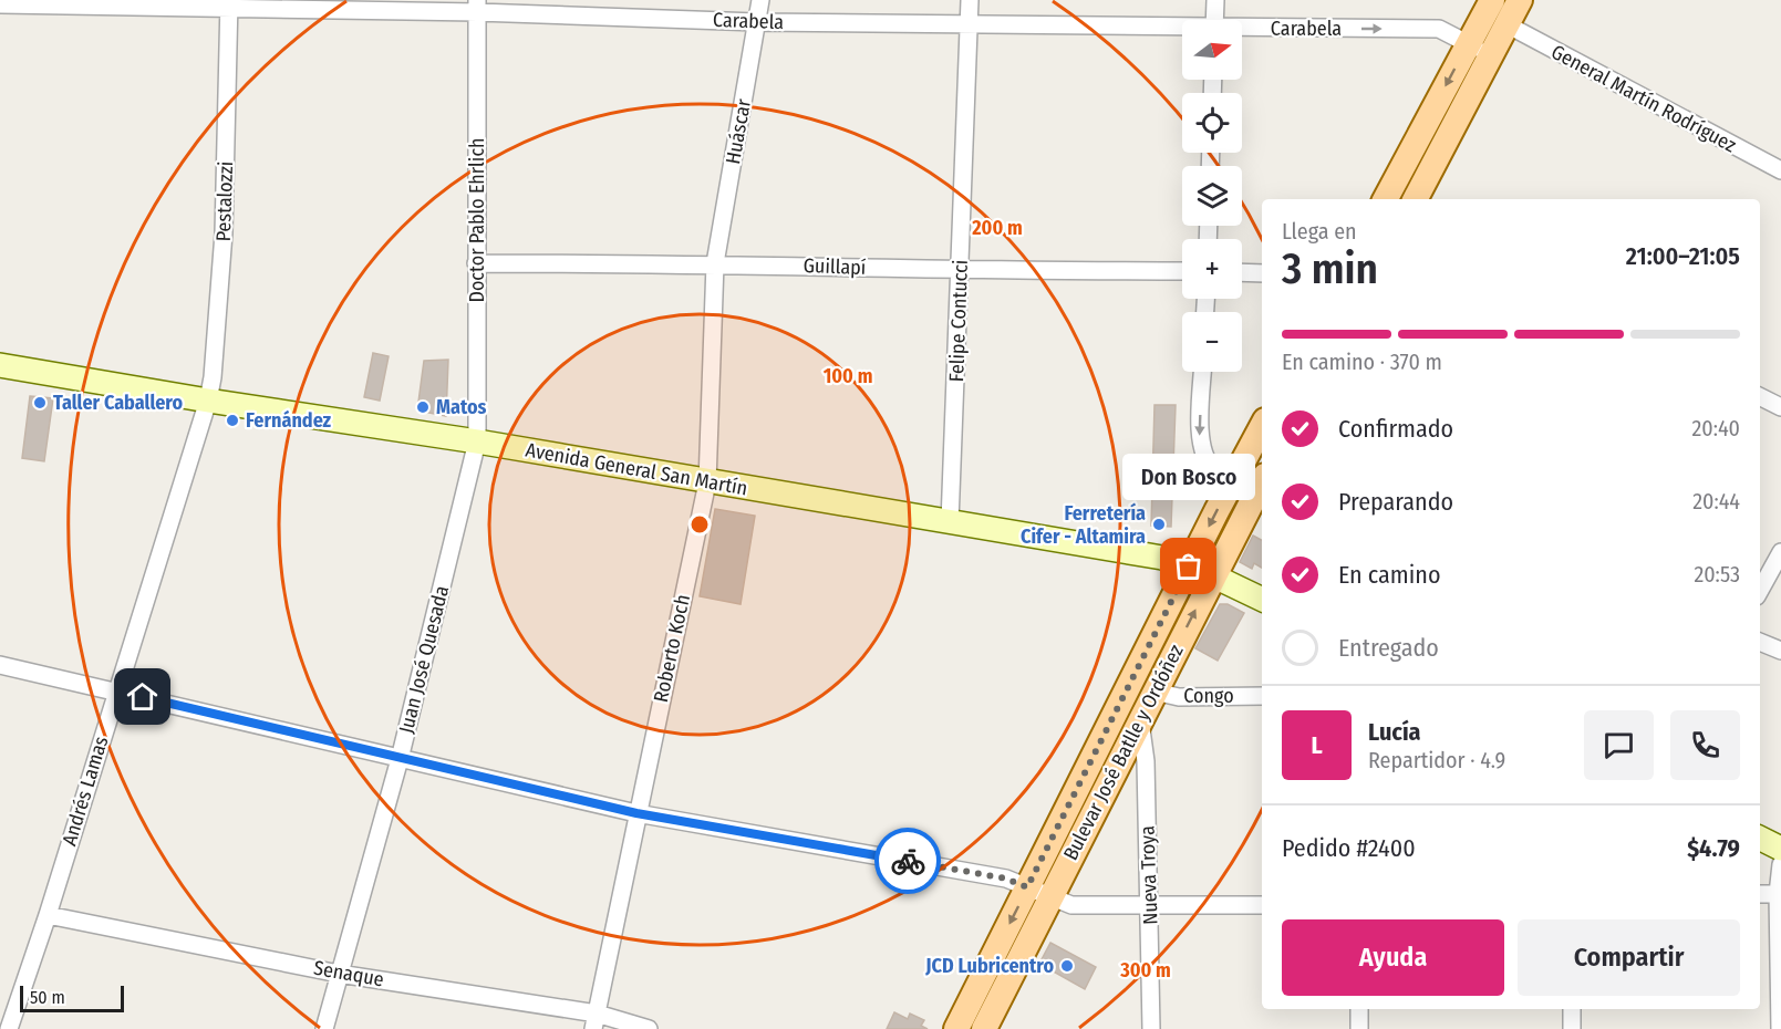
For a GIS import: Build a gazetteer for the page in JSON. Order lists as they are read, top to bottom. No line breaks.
{"streets":{"main road":["Avenida General San Martín","Bulevar José Batlle y Ordóñez"],"street":["Carabela","General Martín Rodríguez","Huáscar","Pestalozzi","Doctor Pablo Ehrlich","Guillapí","Felipe Contucci","Roberto Koch","Juan José Quesada","Congo","Andrés Lamas","Nueva Troya","Senaque"]},"crossings":[["Carabela","Huáscar"],["Carabela","Pestalozzi"],["Carabela","Doctor Pablo Ehrlich"],["Carabela","Felipe Contucci"],["Huáscar","Guillapí"],["Huáscar","Roberto Koch"],["Pestalozzi","Avenida General San Martín"],["Pestalozzi","Andrés Lamas"],["Doctor Pablo Ehrlich","Guillapí"],["Doctor Pablo Ehrlich","Avenida General San Martín"],["Doctor Pablo Ehrlich","Juan José Quesada"],["Guillapí","Felipe Contucci"],["Guillapí","Roberto Koch"],["Felipe Contucci","Avenida General San Martín"],["Avenida General San Martín","Roberto Koch"],["Avenida General San Martín","Juan José Quesada"],["Avenida General San Martín","Bulevar José Batlle y Ordóñez"],["Avenida General San Martín","Andrés Lamas"],["Roberto Koch","Senaque"],["Juan José Quesada","Senaque"],["Congo","Bulevar José Batlle y Ordóñez"],["Bulevar José Batlle y Ordóñez","Nueva Troya"],["Andrés Lamas","Senaque"]],"places":["Taller Caballero","Matos","Fernández","Ferretería Cifer - Altamira","Don Bosco","JCD Lubricentro"],"scale_bar":"50 m","north":"right","page":{"map_buttons":["+","−"],"heading":["3 min","Llega en","21:00–21:05"],"panel":["Lucía","Repartidor · 4.9","Pedido #2400","$4.79"],"bar":"En camino · 370 m","list":[["Confirmado","20:40"],["Preparando","20:44"],["En camino","20:53"],"Entregado"],"bubble":"Don Bosco","round":"L","buttons":["Ayuda","Compartir"],"scale":"50 m"},"rings":["200 m","100 m","300 m"]}
